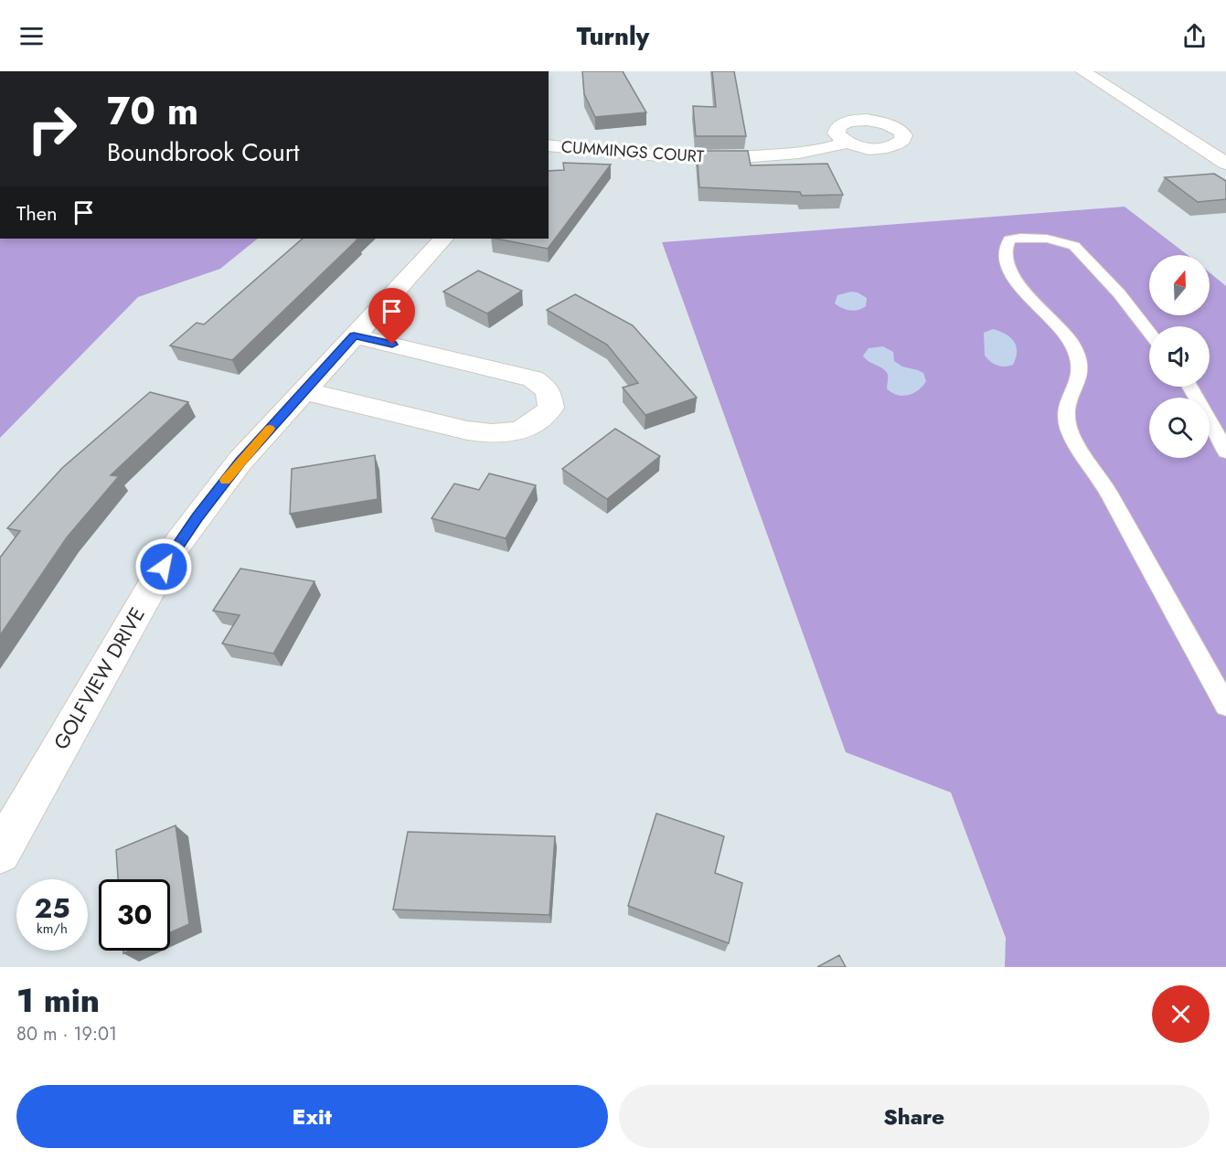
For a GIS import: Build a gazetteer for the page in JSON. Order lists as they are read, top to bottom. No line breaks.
{"streets":{"street":["CUMMINGS COURT","GOLFVIEW DRIVE"]},"north":"top","page":{"header":"Turnly","turn":["70 m","Boundbrook Court"],"then":"Then","speed":"25 km/h","limit":"30","heading":["1 min","80 m · 19:01"],"buttons":["Exit","Share"]}}
